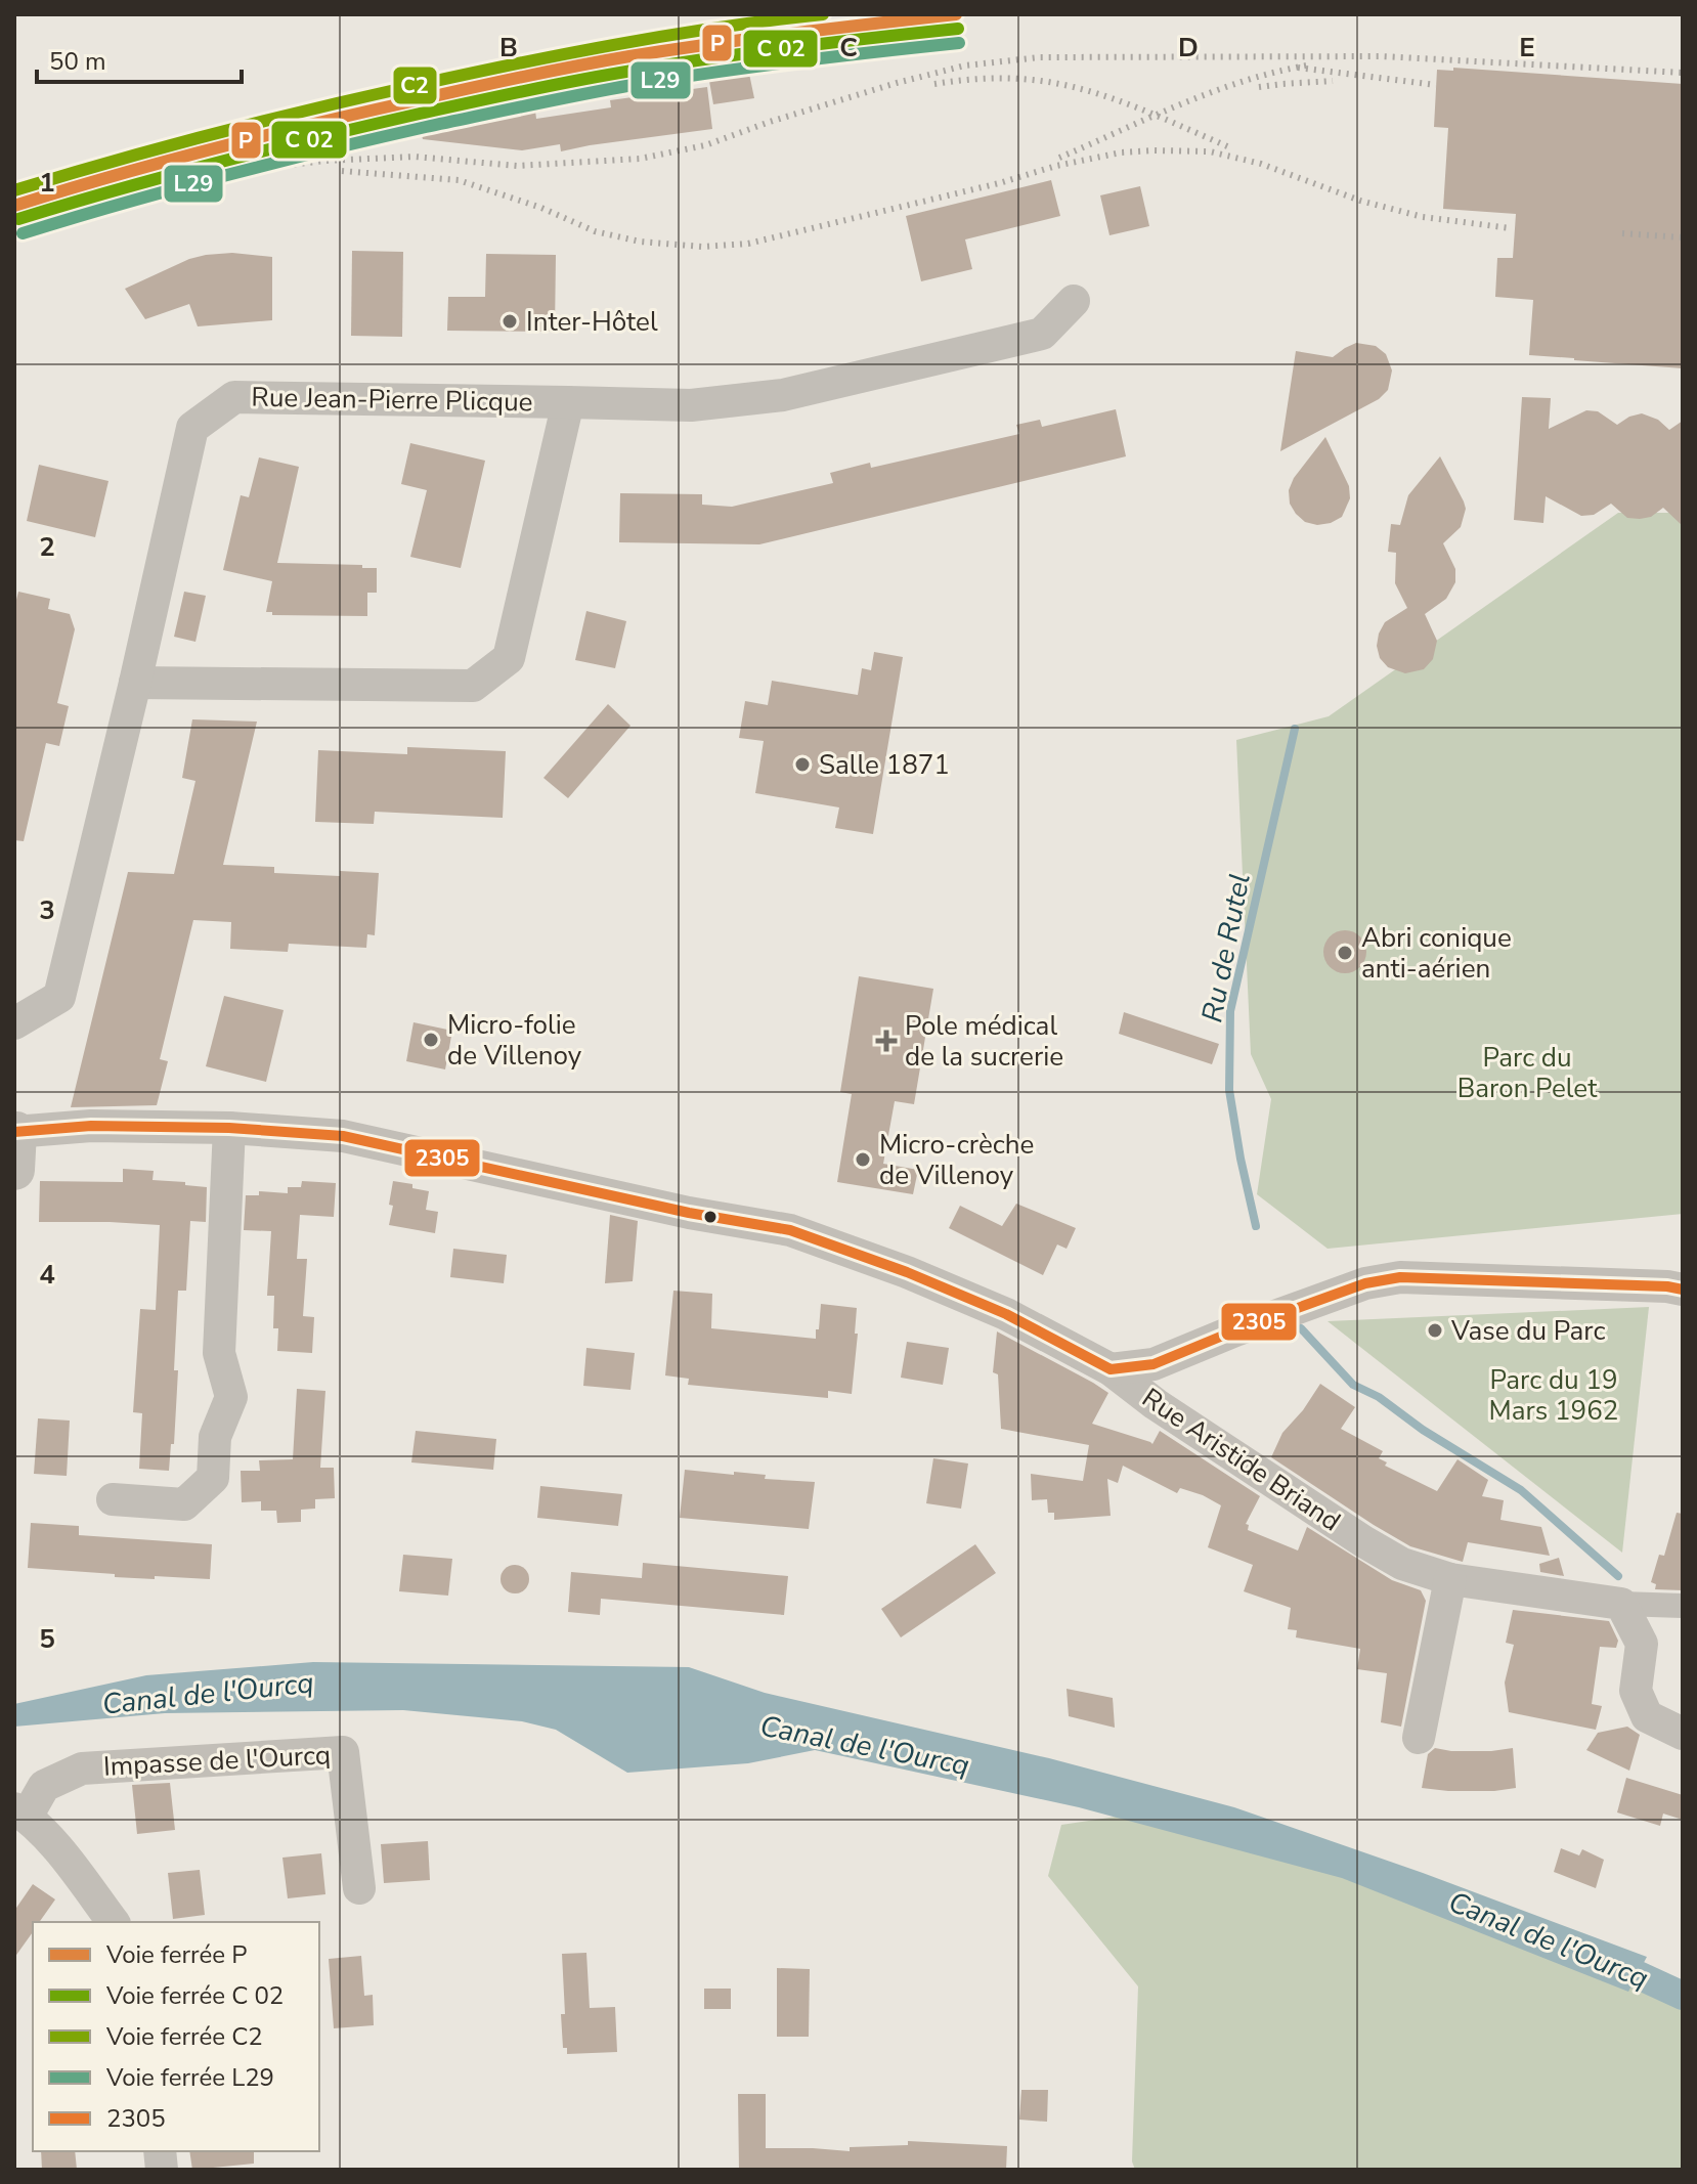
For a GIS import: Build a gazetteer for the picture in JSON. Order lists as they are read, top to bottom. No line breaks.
{"streets":{"street":["Rue Jean-Pierre Plicque","Rue Aristide Briand","Impasse de l'Ourcq"]},"water":["Ru de Rutel","Canal de l'Ourcq"],"parks":["Parc du Baron Pelet","Parc du 19 Mars 1962"],"places":{"other":["Inter-Hôtel","Salle 1871","Abri conique anti-aérien","Micro-folie de Villenoy","Micro-crèche de Villenoy","Vase du Parc"],"health":["Pole médical de la sucrerie"]},"lines":["rail line P","rail line C2","rail line L29","transit line 2305"],"legend":["Voie ferrée P","Voie ferrée C 02","Voie ferrée C2","Voie ferrée L29","2305"],"scale_bar":"50 m","grid":{"columns":["B","C","D","E"],"rows":["1","2","3","4","5"]}}
